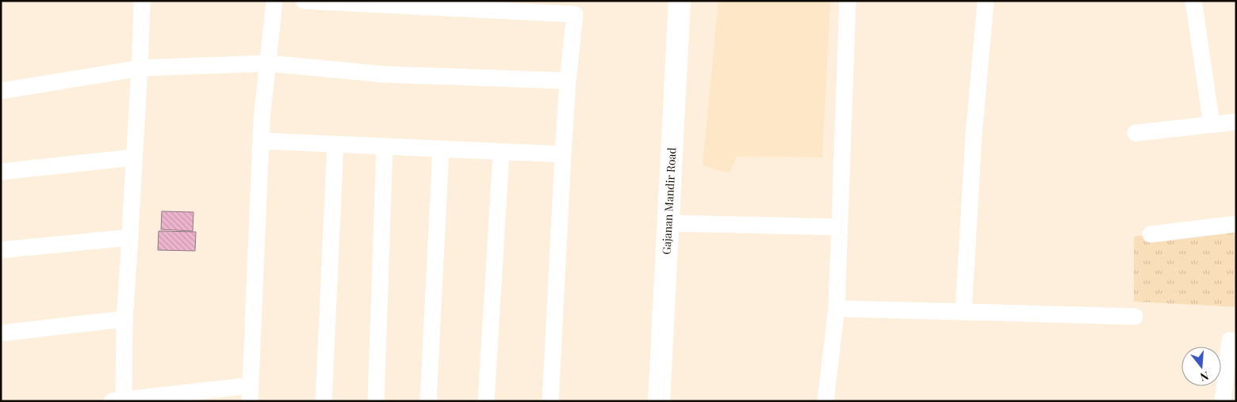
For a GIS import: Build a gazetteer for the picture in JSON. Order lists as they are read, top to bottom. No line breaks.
{"streets":{"street":["Gajanan Mandir Road"]},"north":"bottom"}
